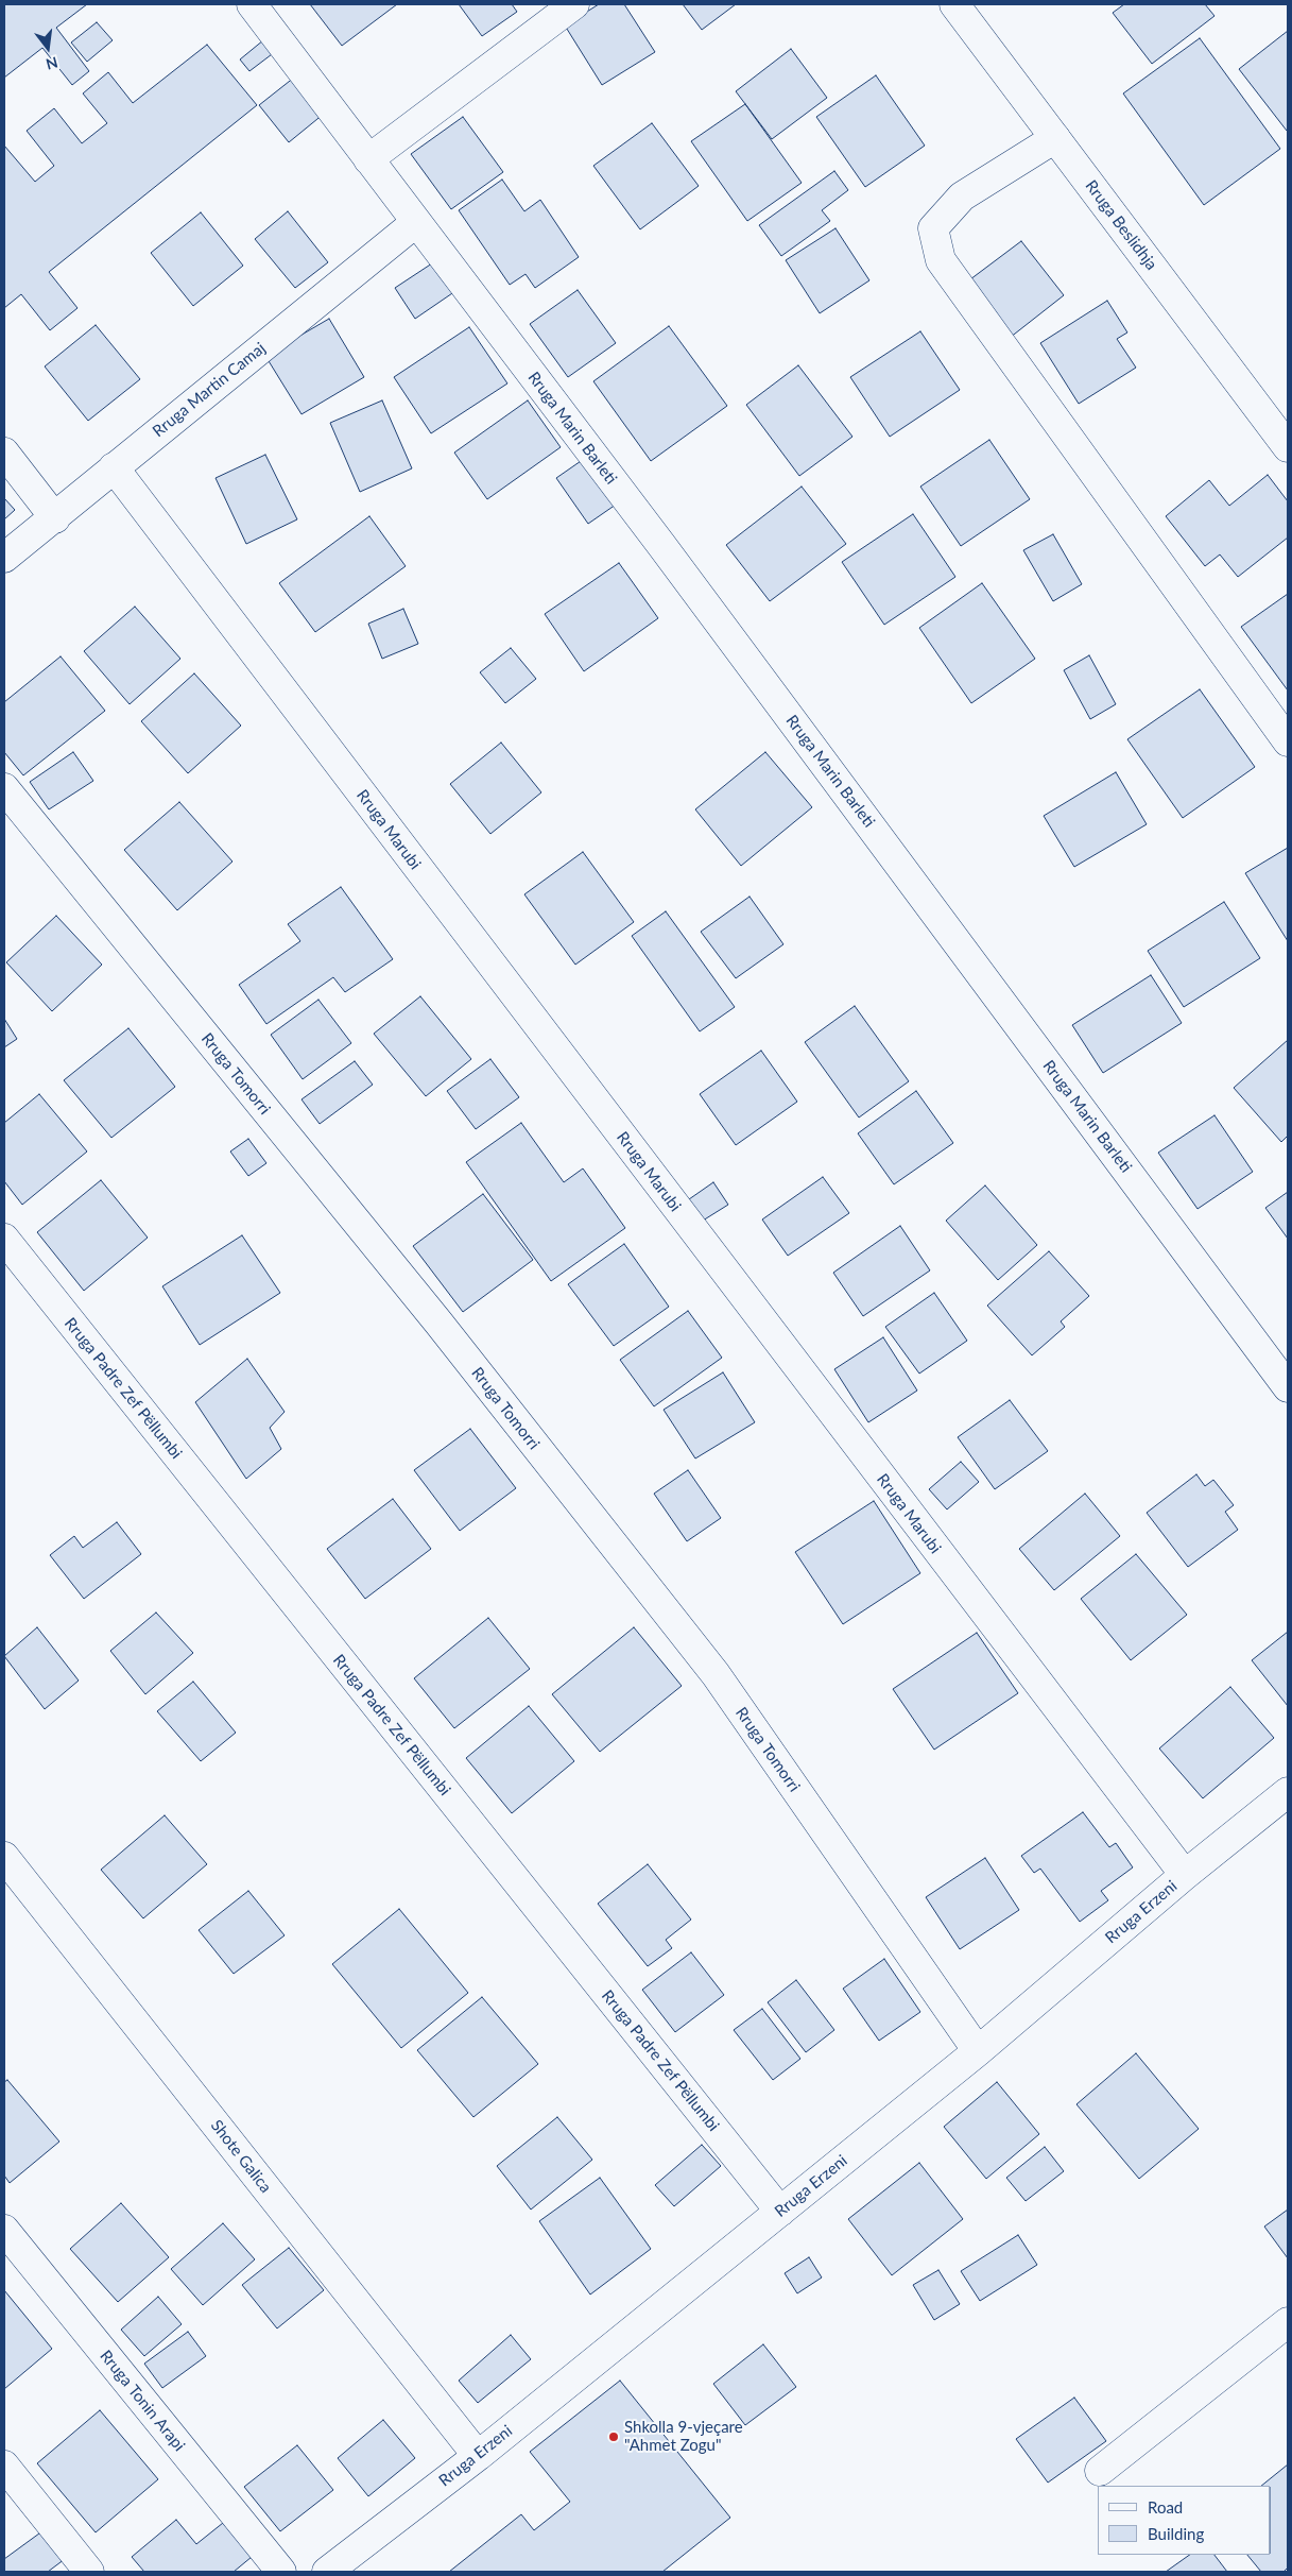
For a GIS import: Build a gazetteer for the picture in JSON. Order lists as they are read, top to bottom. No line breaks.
{"streets":{"street":["Rruga Beslidhja","Rruga Martin Camaj","Rruga Marin Barleti","Rruga Marubi","Rruga Tomorri","Rruga Padre Zef Pëllumbi","Rruga Erzeni","Shote Galica","Rruga Tonin Arapi"]},"crossings":[["Rruga Martin Camaj","Rruga Marin Barleti"],["Rruga Martin Camaj","Rruga Marubi"],["Rruga Marubi","Rruga Erzeni"],["Rruga Tomorri","Rruga Erzeni"],["Rruga Padre Zef Pëllumbi","Rruga Erzeni"],["Rruga Erzeni","Shote Galica"]],"places":["Shkolla 9-vjeçare \"Ahmet Zogu\""],"legend":["Road","Building"],"north":"bottom"}
